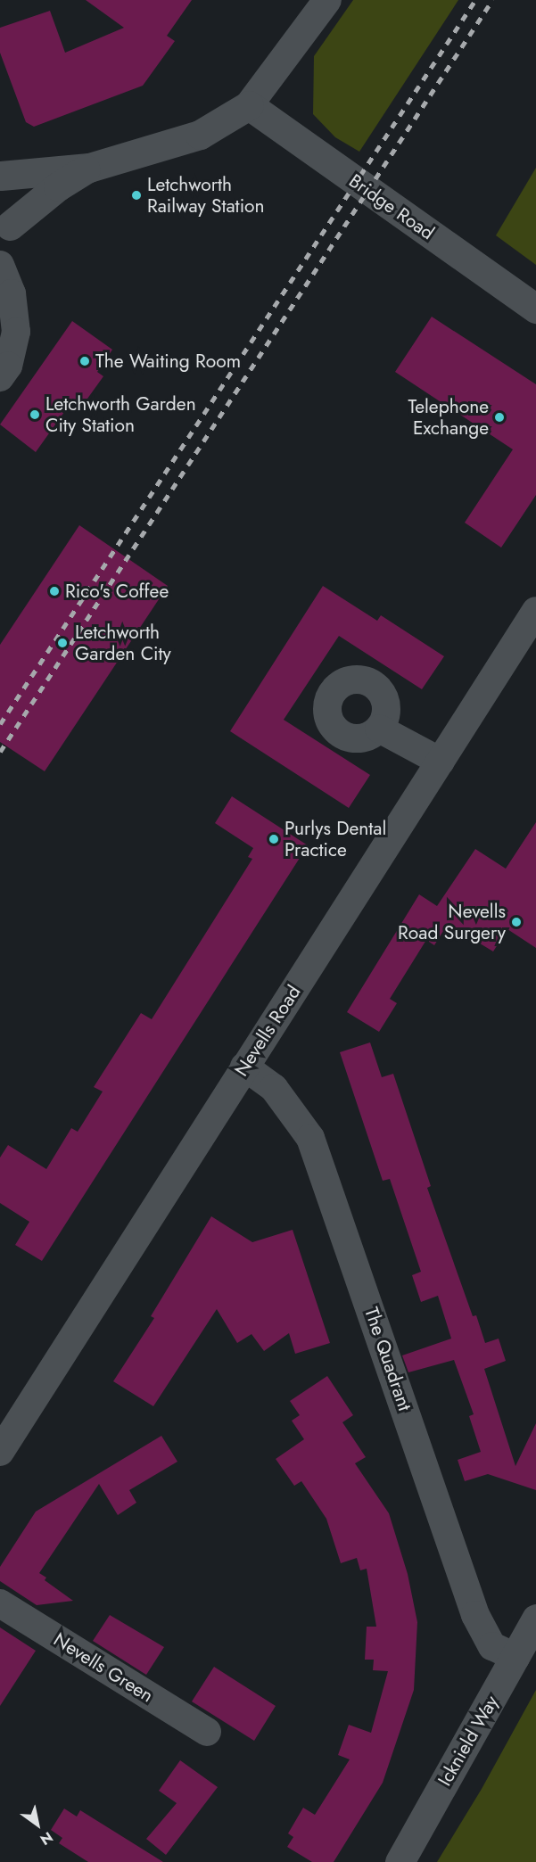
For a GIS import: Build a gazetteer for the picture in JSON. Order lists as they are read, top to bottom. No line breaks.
{"streets":{"street":["Bridge Road","Nevells Road","The Quadrant","Nevells Green","Icknield Way"]},"crossings":[["Nevells Road","The Quadrant"],["The Quadrant","Icknield Way"]],"places":["Letchworth Railway Station","The Waiting Room","Letchworth Garden City Station","Telephone Exchange","Rico's Coffee","Letchworth Garden City","Purlys Dental Practice","Nevells Road Surgery"],"north":"bottom right"}
